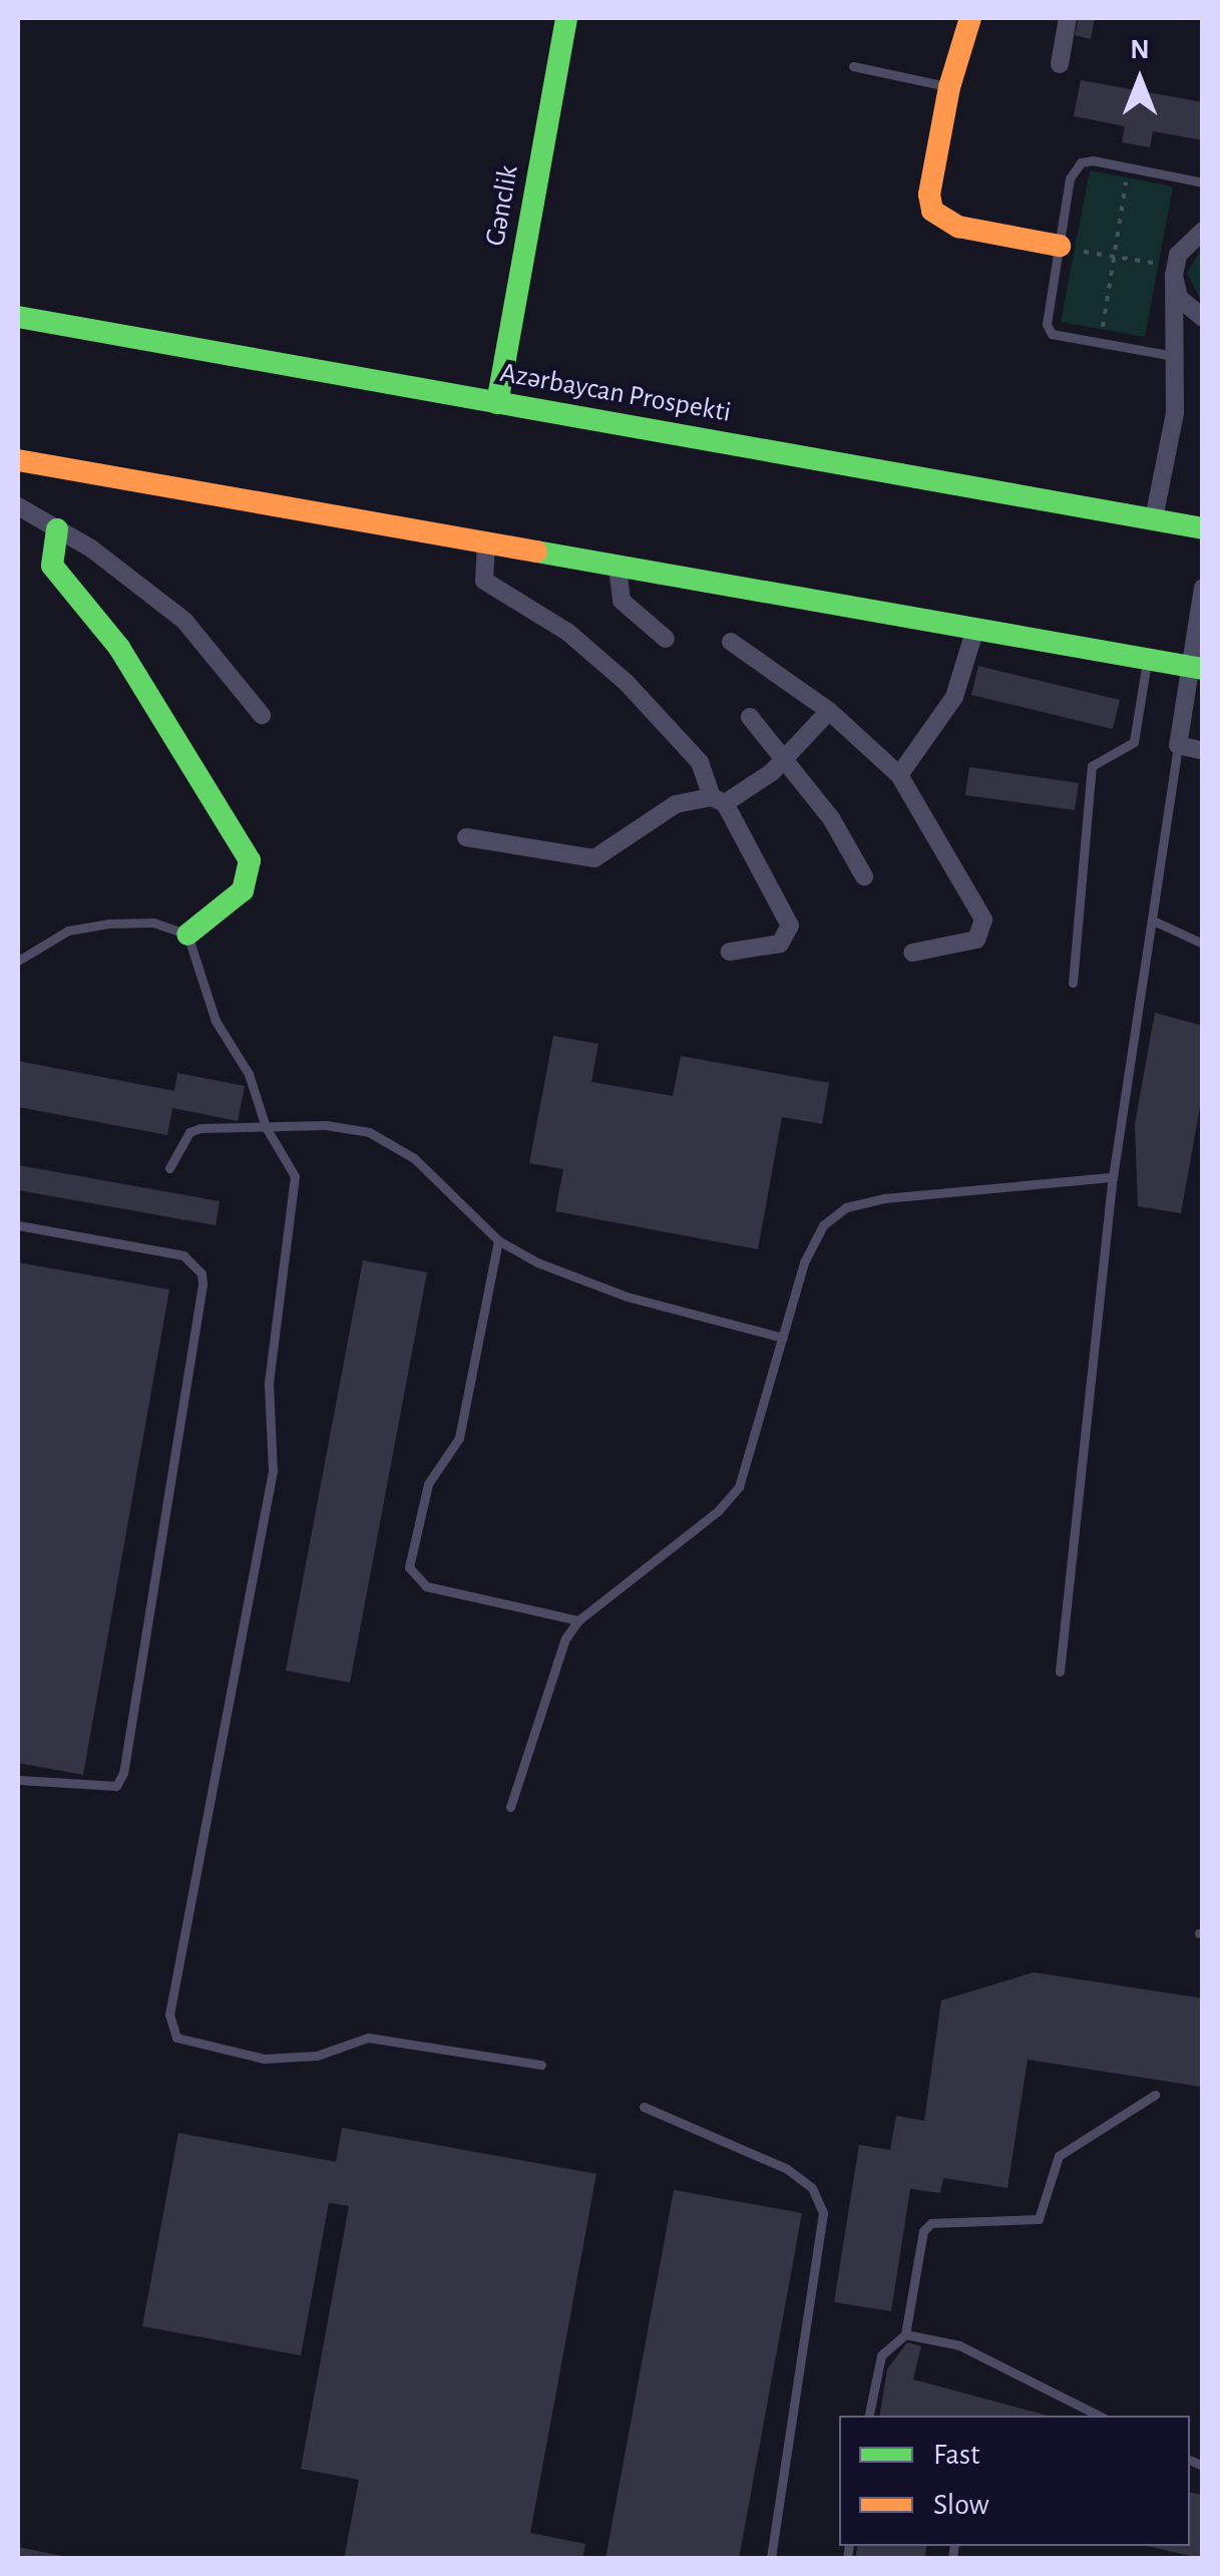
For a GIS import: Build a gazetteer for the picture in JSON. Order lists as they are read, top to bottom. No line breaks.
{"streets":{"street":["Gənclik","Azərbaycan Prospekti"]},"crossings":[["Gənclik","Azərbaycan Prospekti"]],"legend":["Fast","Slow"],"north":"top"}
